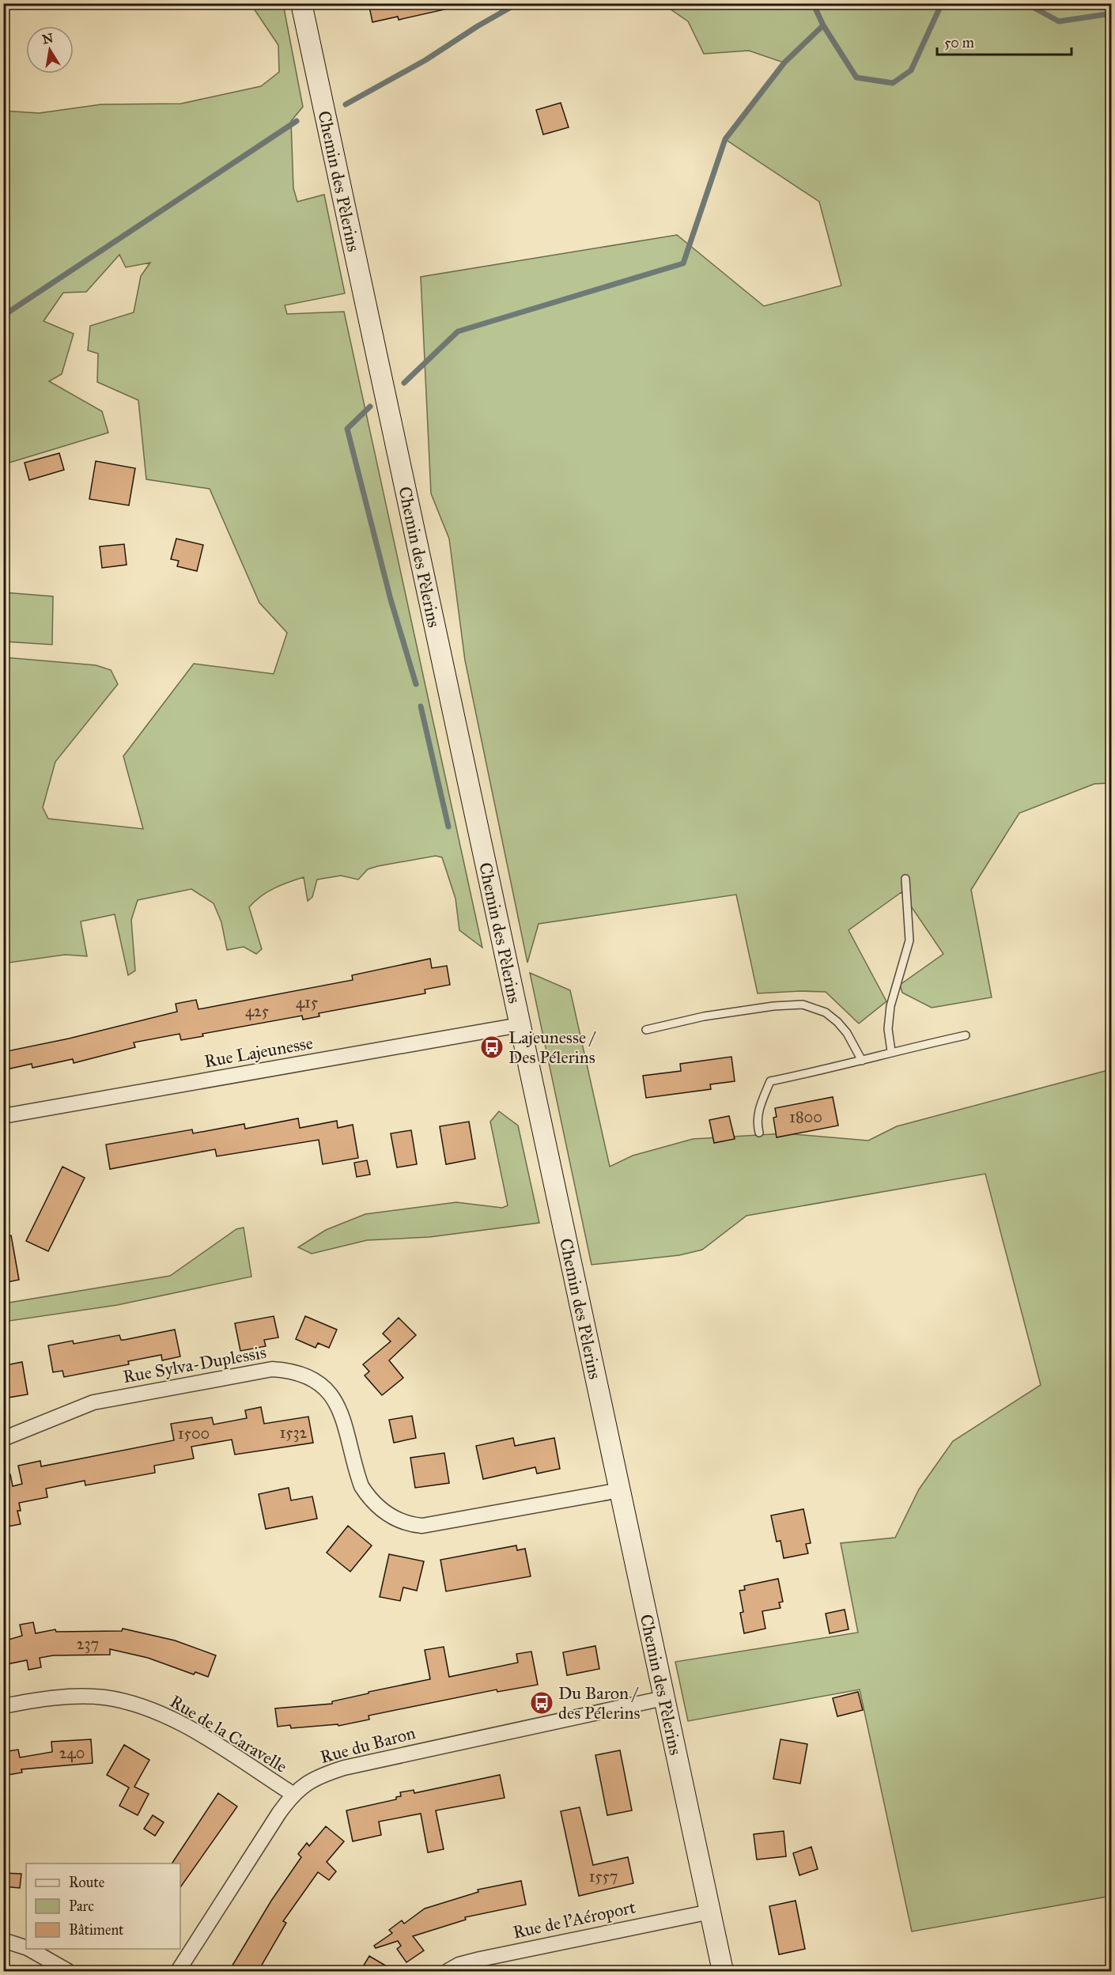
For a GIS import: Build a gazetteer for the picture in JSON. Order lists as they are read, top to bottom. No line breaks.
{"streets":{"street":["Chemin des Pèlerins","Rue Lajeunesse","Rue Sylva-Duplessis","Rue de la Caravelle","Rue du Baron","Rue de l'Aéroport"]},"crossings":[["Chemin des Pèlerins","Rue Lajeunesse"],["Chemin des Pèlerins","Rue Sylva-Duplessis"],["Chemin des Pèlerins","Rue du Baron"],["Chemin des Pèlerins","Rue de l'Aéroport"],["Rue de la Caravelle","Rue du Baron"]],"places":{"bus stop":["Lajeunesse / Des Pélerins","Du Baron / des Pélerins"]},"house_numbers":["415","425","1800","1532","1500","237","240","1557"],"legend":["Route","Parc","Bâtiment"],"scale_bar":"50 m","north":"top"}
